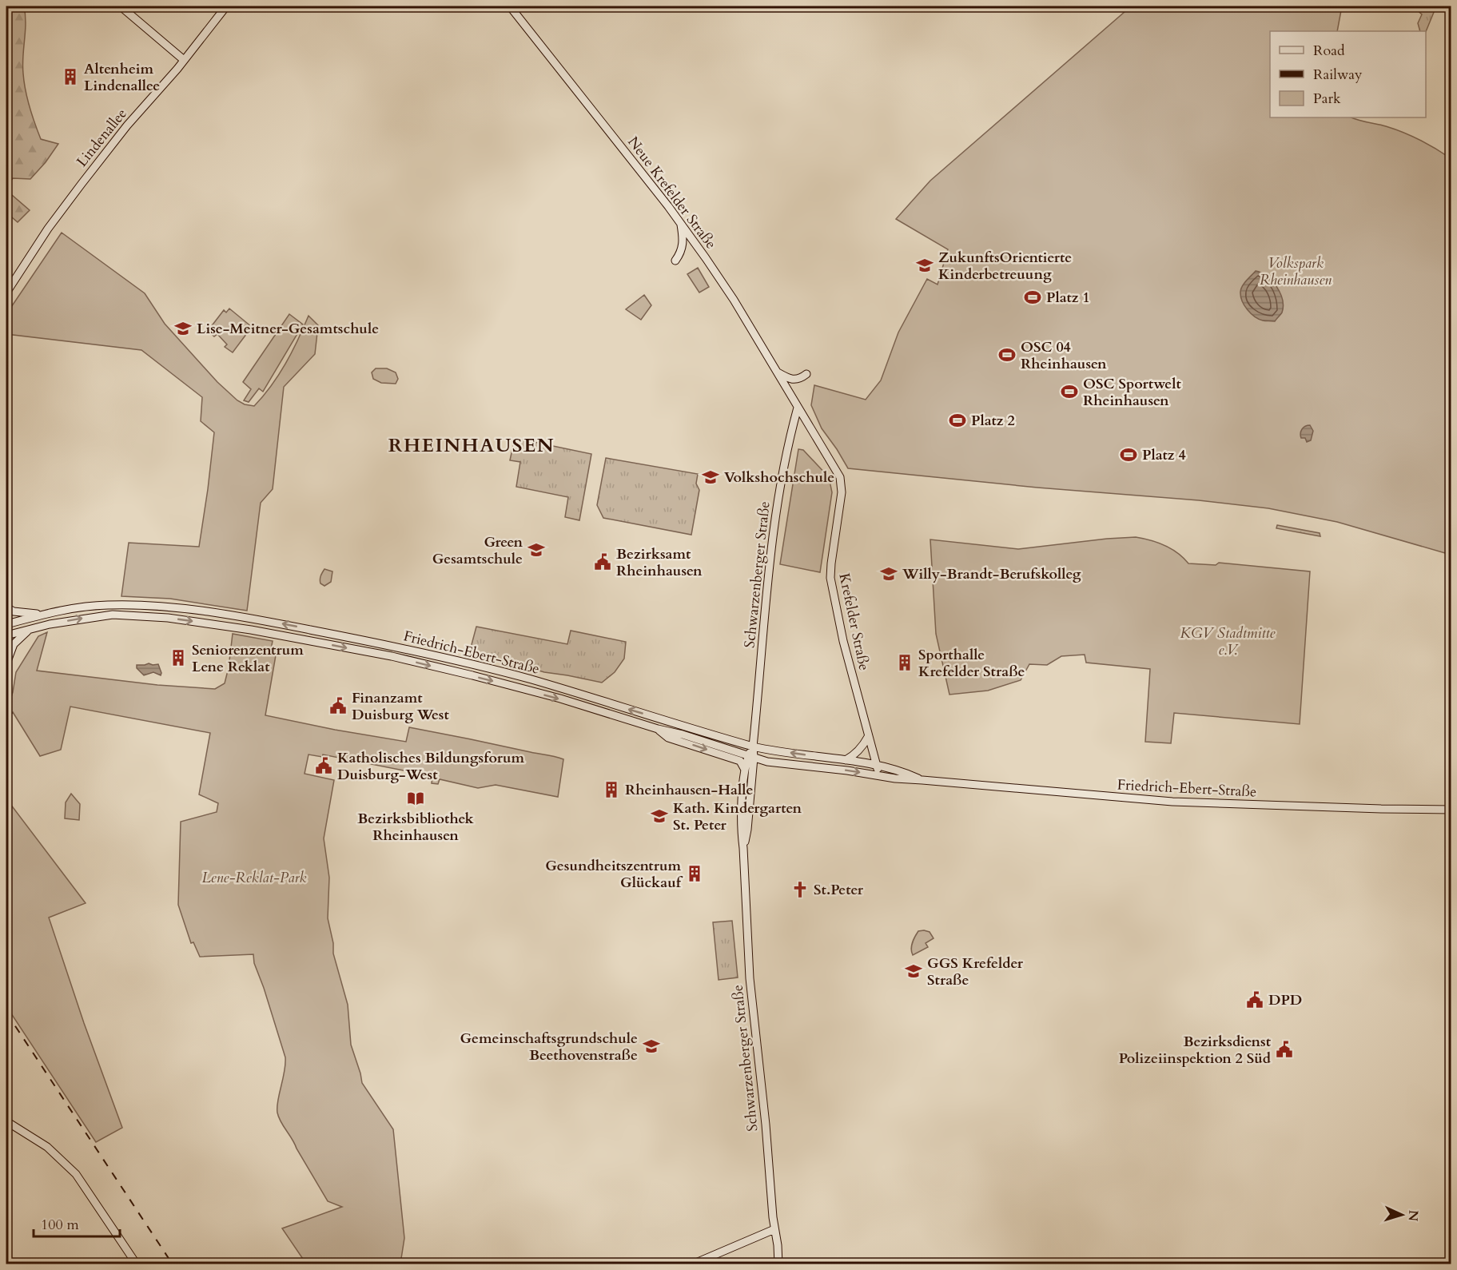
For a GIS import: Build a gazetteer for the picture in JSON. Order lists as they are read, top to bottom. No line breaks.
{"streets":{"main road":["Lindenallee","Neue Krefelder Straße","Schwarzenberger Straße","Krefelder Straße","Friedrich-Ebert-Straße"]},"crossings":[["Neue Krefelder Straße","Schwarzenberger Straße"],["Neue Krefelder Straße","Krefelder Straße"],["Schwarzenberger Straße","Krefelder Straße"],["Schwarzenberger Straße","Friedrich-Ebert-Straße"],["Krefelder Straße","Friedrich-Ebert-Straße"]],"districts":["RHEINHAUSEN"],"parks":["Volkspark Rheinhausen","KGV Stadtmitte e.V.","Lene-Reklat-Park"],"places":{"building":["Altenheim Lindenallee","Seniorenzentrum Lene Reklat","Sporthalle Krefelder Straße","Rheinhausen-Halle","Gesundheitszentrum Glückauf"],"school or university":["ZukunftsOrientierte Kinderbetreuung","Lise-Meitner-Gesamtschule","Volkshochschule","Green Gesamtschule","Willy-Brandt-Berufskolleg","Kath. Kindergarten St. Peter","GGS Krefelder Straße","Gemeinschaftsgrundschule Beethovenstraße"],"sports":["Platz 1","OSC 04 Rheinhausen","OSC Sportwelt Rheinhausen","Platz 2","Platz 4"],"public building":["Bezirksamt Rheinhausen","Finanzamt Duisburg West","Katholisches Bildungsforum Duisburg-West","DPD","Bezirksdienst Polizeiinspektion 2 Süd"],"library":["Bezirksbibliothek Rheinhausen"],"church":["St.Peter"]},"legend":["Road","Railway","Park"],"scale_bar":"100 m","north":"right"}
